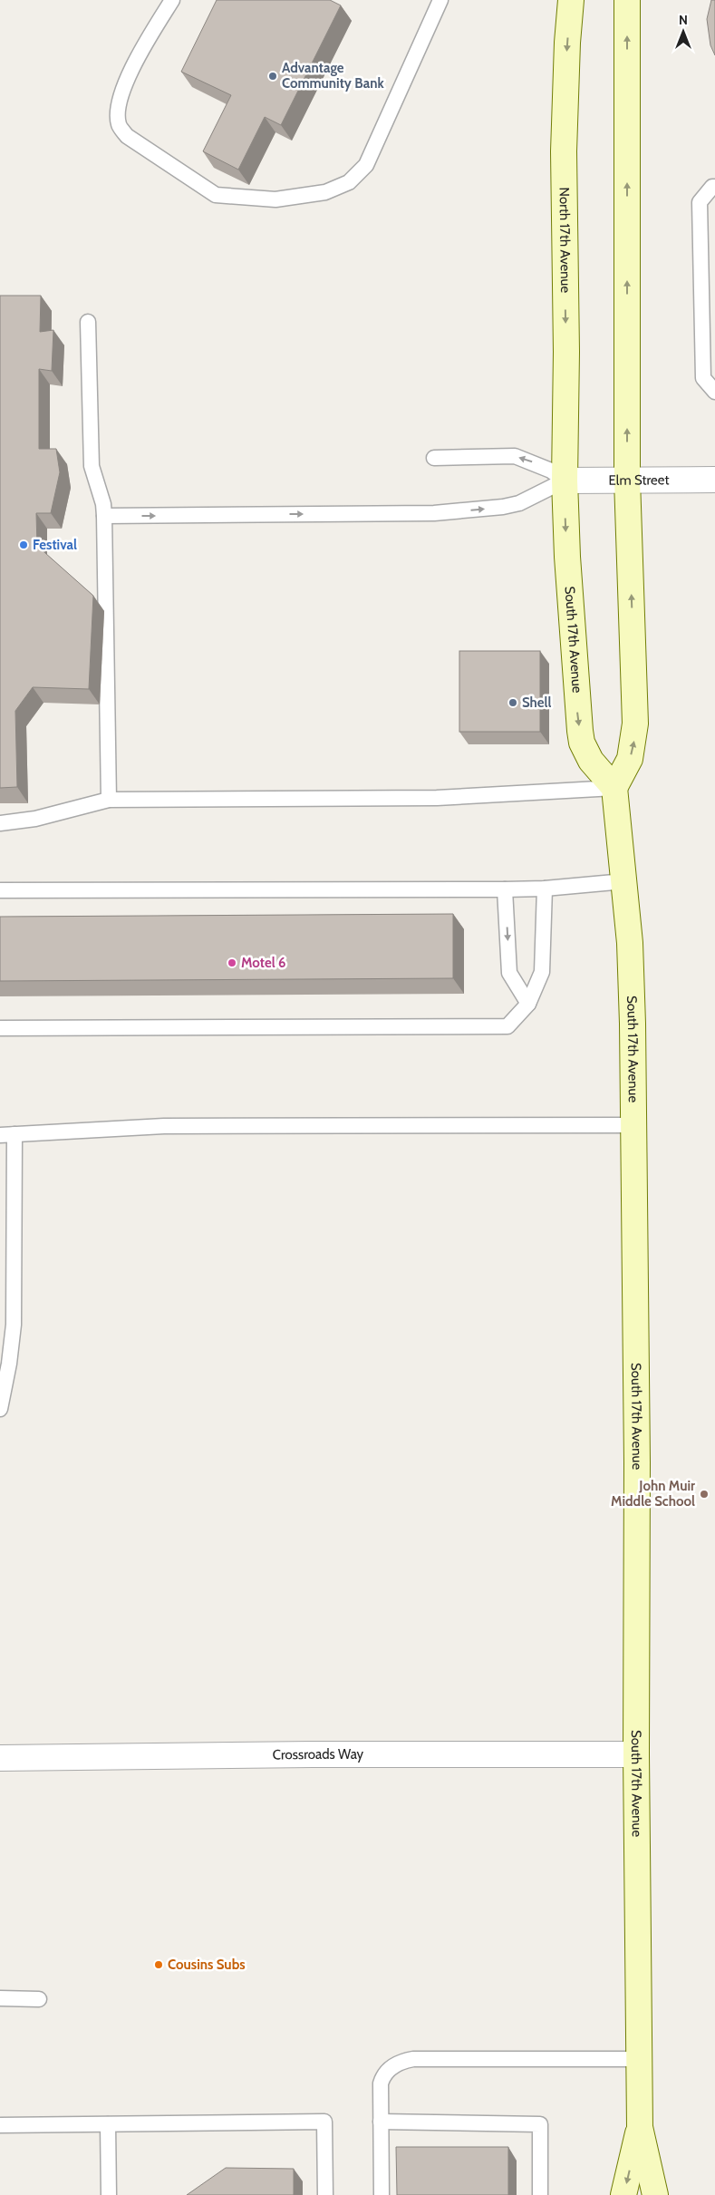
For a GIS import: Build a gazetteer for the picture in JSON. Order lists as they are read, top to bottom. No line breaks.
{"streets":{"main road":["North 17th Avenue","South 17th Avenue"],"street":["Elm Street","Crossroads Way"]},"crossings":[["North 17th Avenue","Elm Street"],["North 17th Avenue","South 17th Avenue"],["Elm Street","South 17th Avenue"],["South 17th Avenue","Crossroads Way"]],"places":["Advantage Community Bank","Festival","Shell","Motel 6","John Muir Middle School","Cousins Subs"],"north":"top"}
